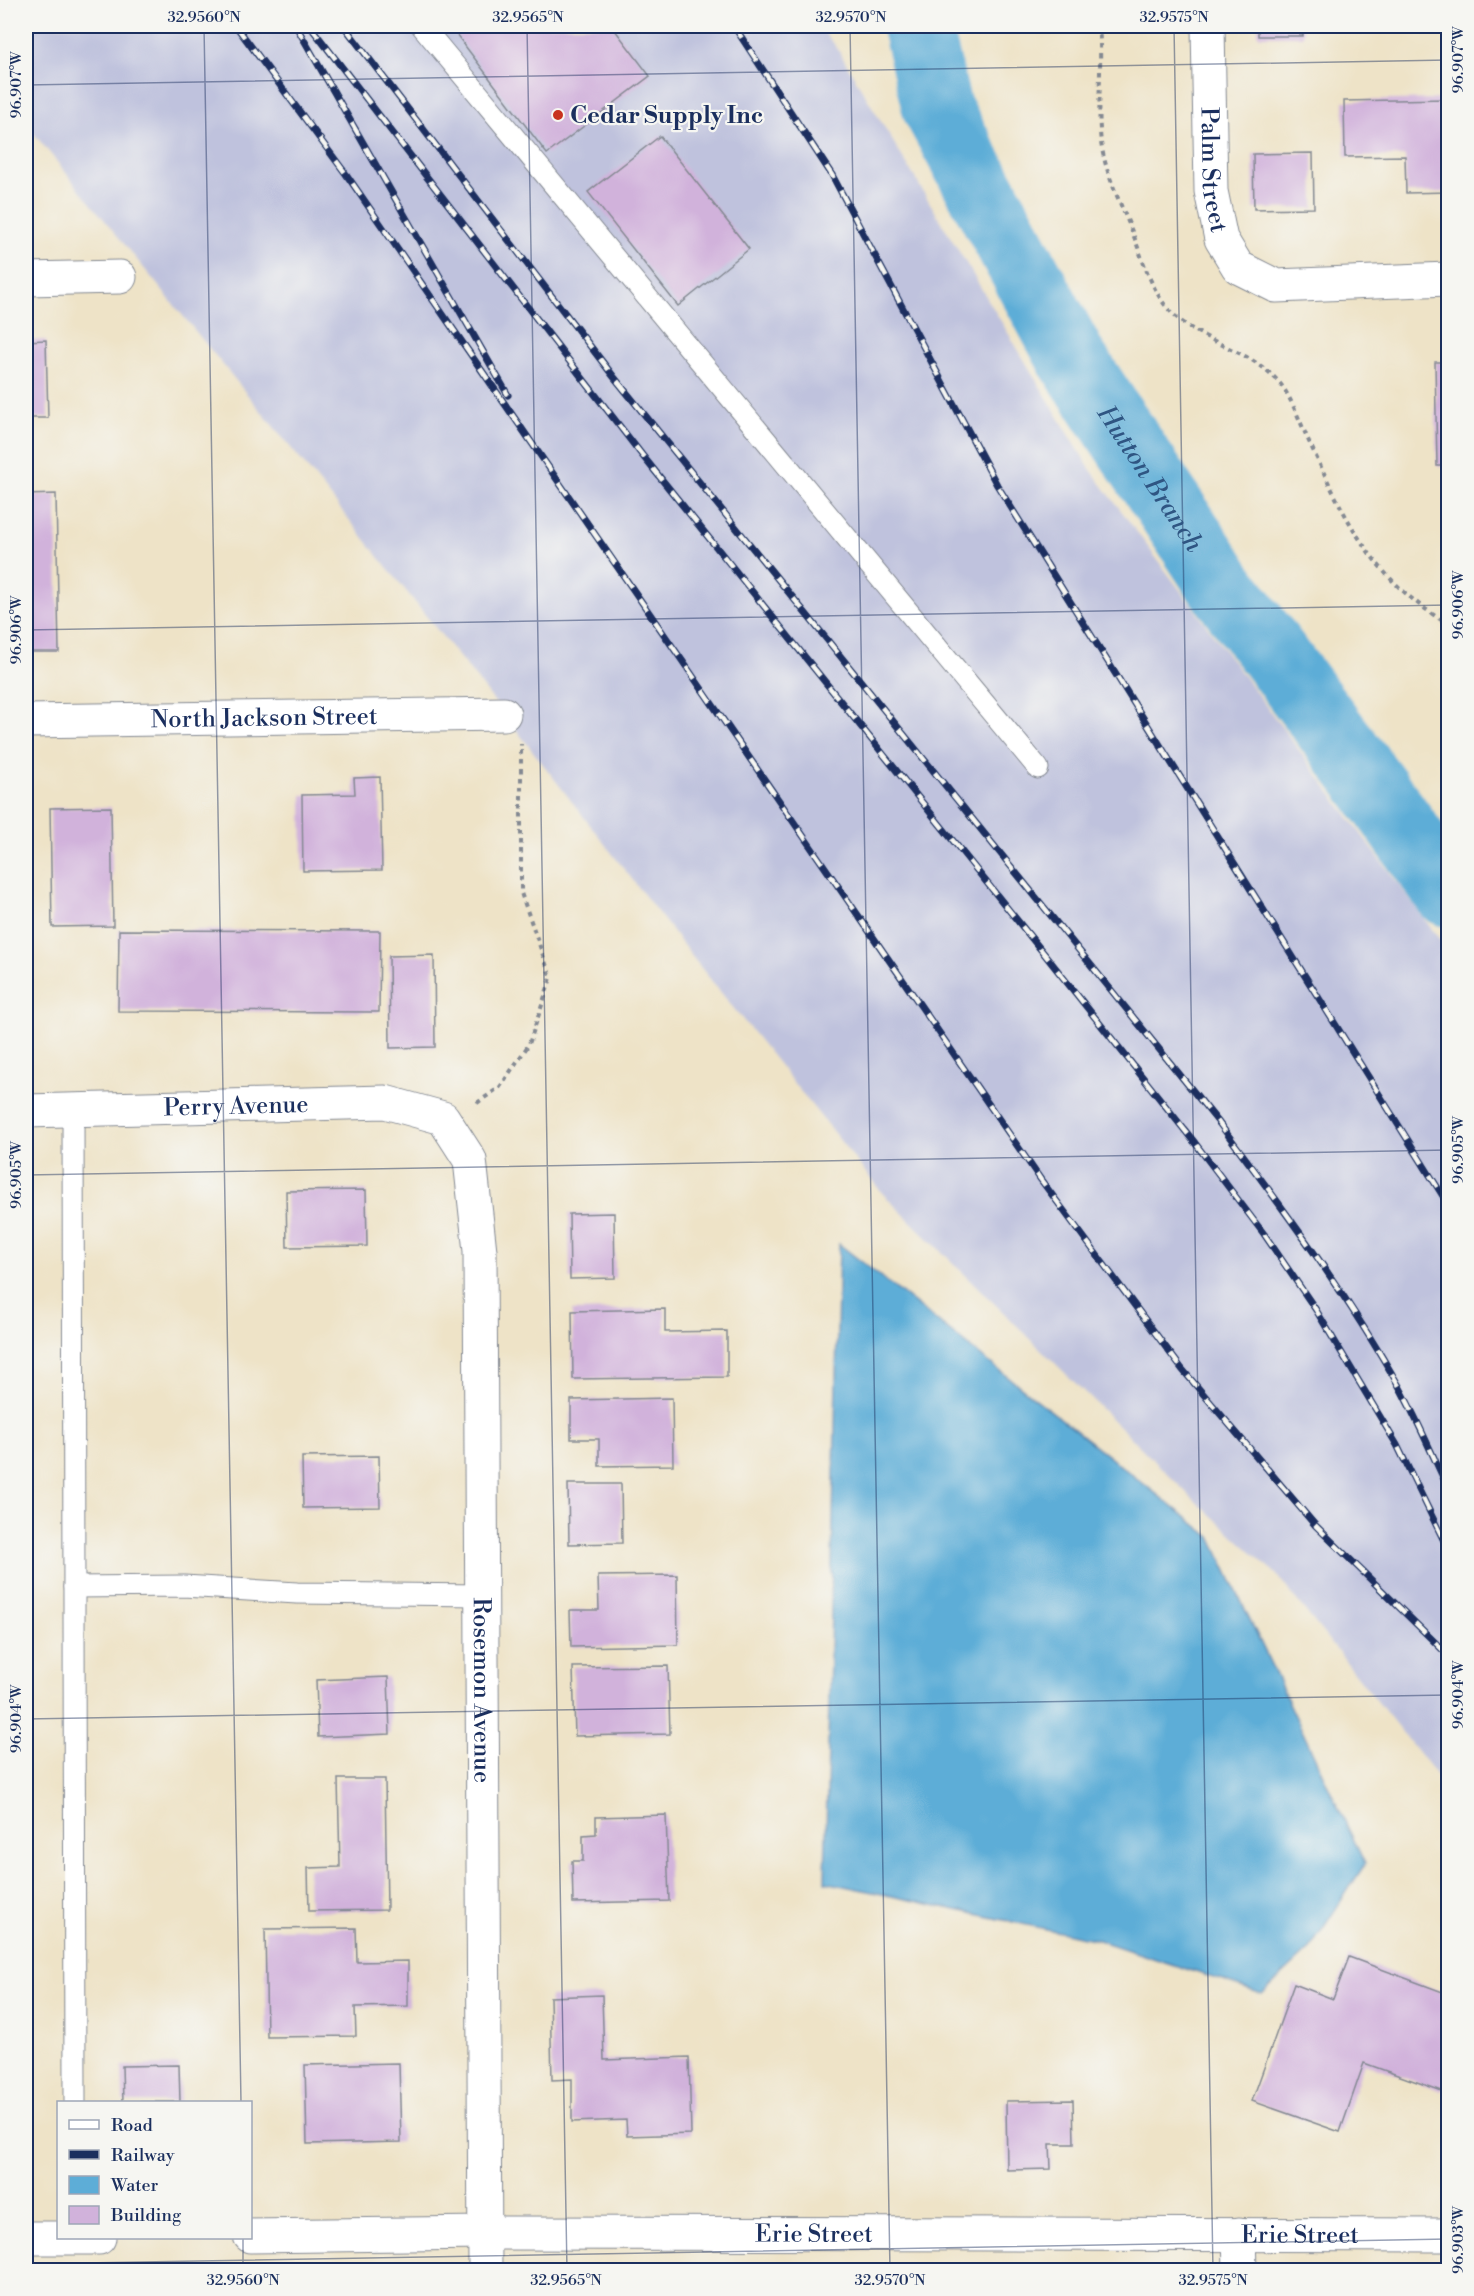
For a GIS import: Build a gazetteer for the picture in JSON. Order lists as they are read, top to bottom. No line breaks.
{"streets":{"street":["Palm Street","North Jackson Street","Perry Avenue","Rosemon Avenue","Erie Street"]},"crossings":[["Perry Avenue","Rosemon Avenue"],["Rosemon Avenue","Erie Street"]],"water":["Hutton Branch"],"places":["Cedar Supply Inc"],"legend":["Road","Railway","Water","Building"],"coordinates":["32.9560°N","32.9565°N","32.9570°N","32.9575°N","96.907°W","96.906°W","96.905°W","96.904°W","96.903°W"]}
